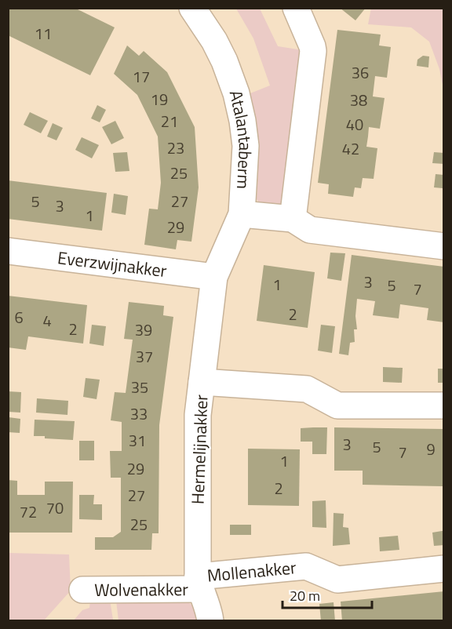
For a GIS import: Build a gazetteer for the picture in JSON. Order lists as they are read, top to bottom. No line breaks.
{"streets":{"street":["Atalantaberm","Everzwijnakker","Hermelijnakker","Mollenakker","Wolvenakker"]},"crossings":[["Atalantaberm","Everzwijnakker"],["Atalantaberm","Hermelijnakker"],["Everzwijnakker","Hermelijnakker"],["Hermelijnakker","Mollenakker"],["Hermelijnakker","Wolvenakker"],["Mollenakker","Wolvenakker"]],"house_numbers":["11","36","17","19","38","21","40","23","42","25","5","27","3","1","29","3","1","5","7","2","6","4","2","39","37","35","33","31","3","5","9","7","1","29","2","27","70","72","25"],"scale_bar":"20 m"}
